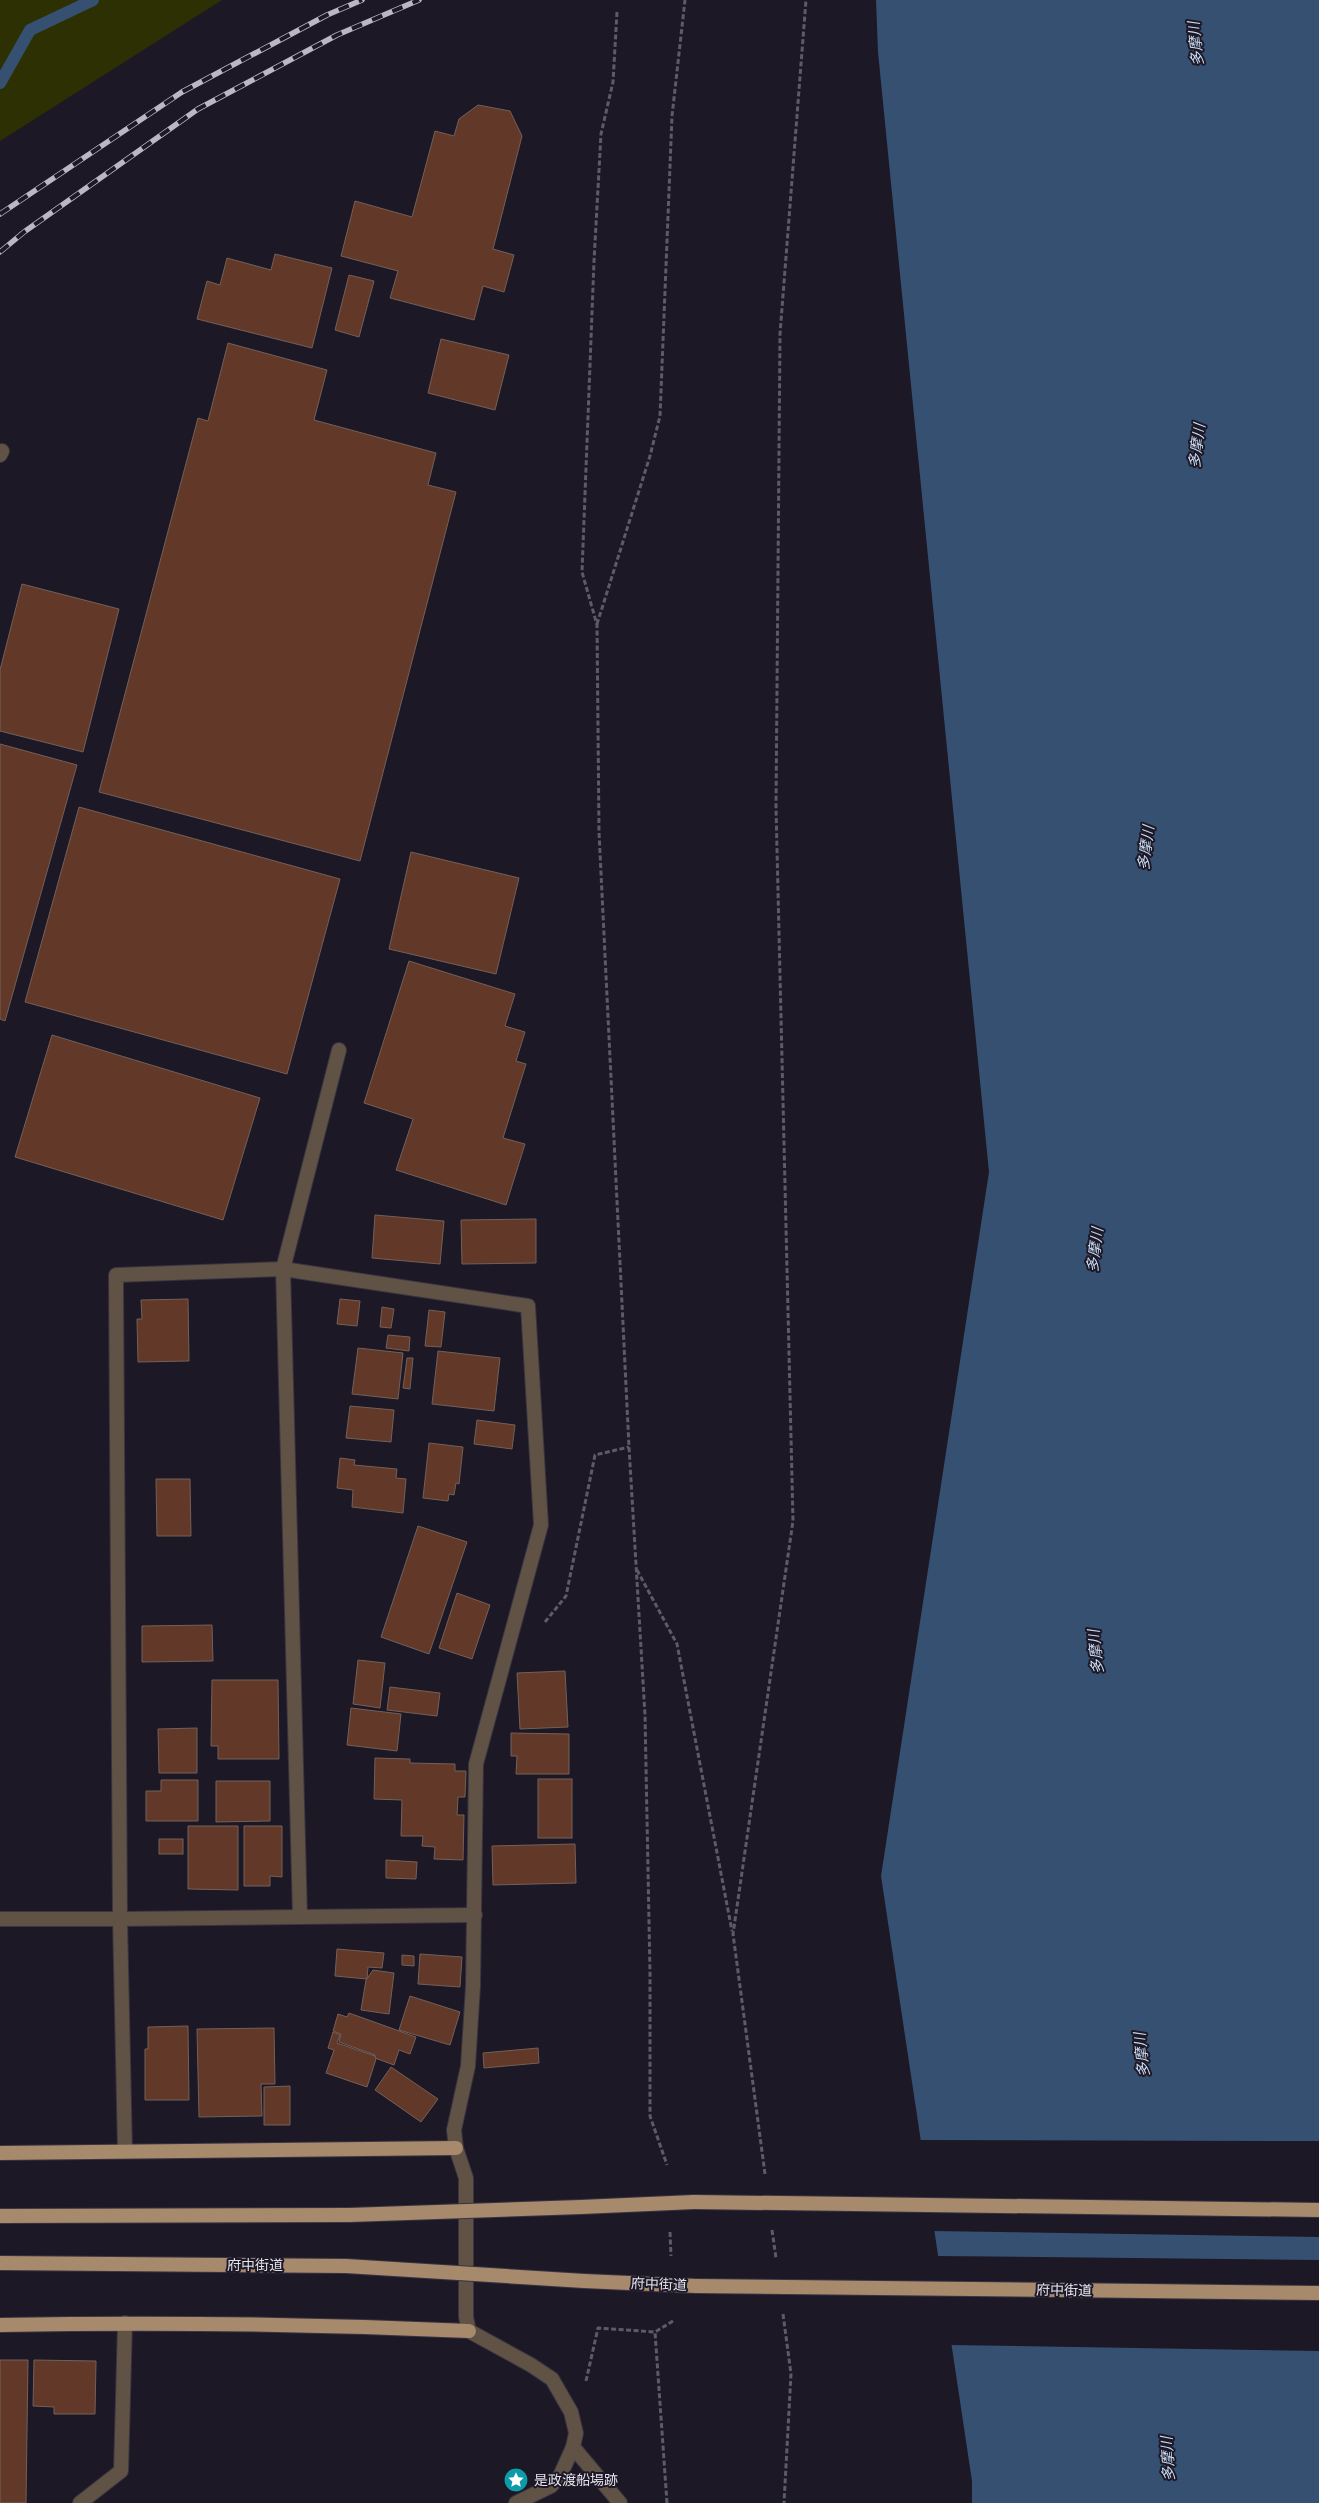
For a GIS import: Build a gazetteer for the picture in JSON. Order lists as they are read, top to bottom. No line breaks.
{"streets":{"main road":["府中街道"]},"water":["多摩川"],"places":{"place":["是政渡船場跡"]}}
